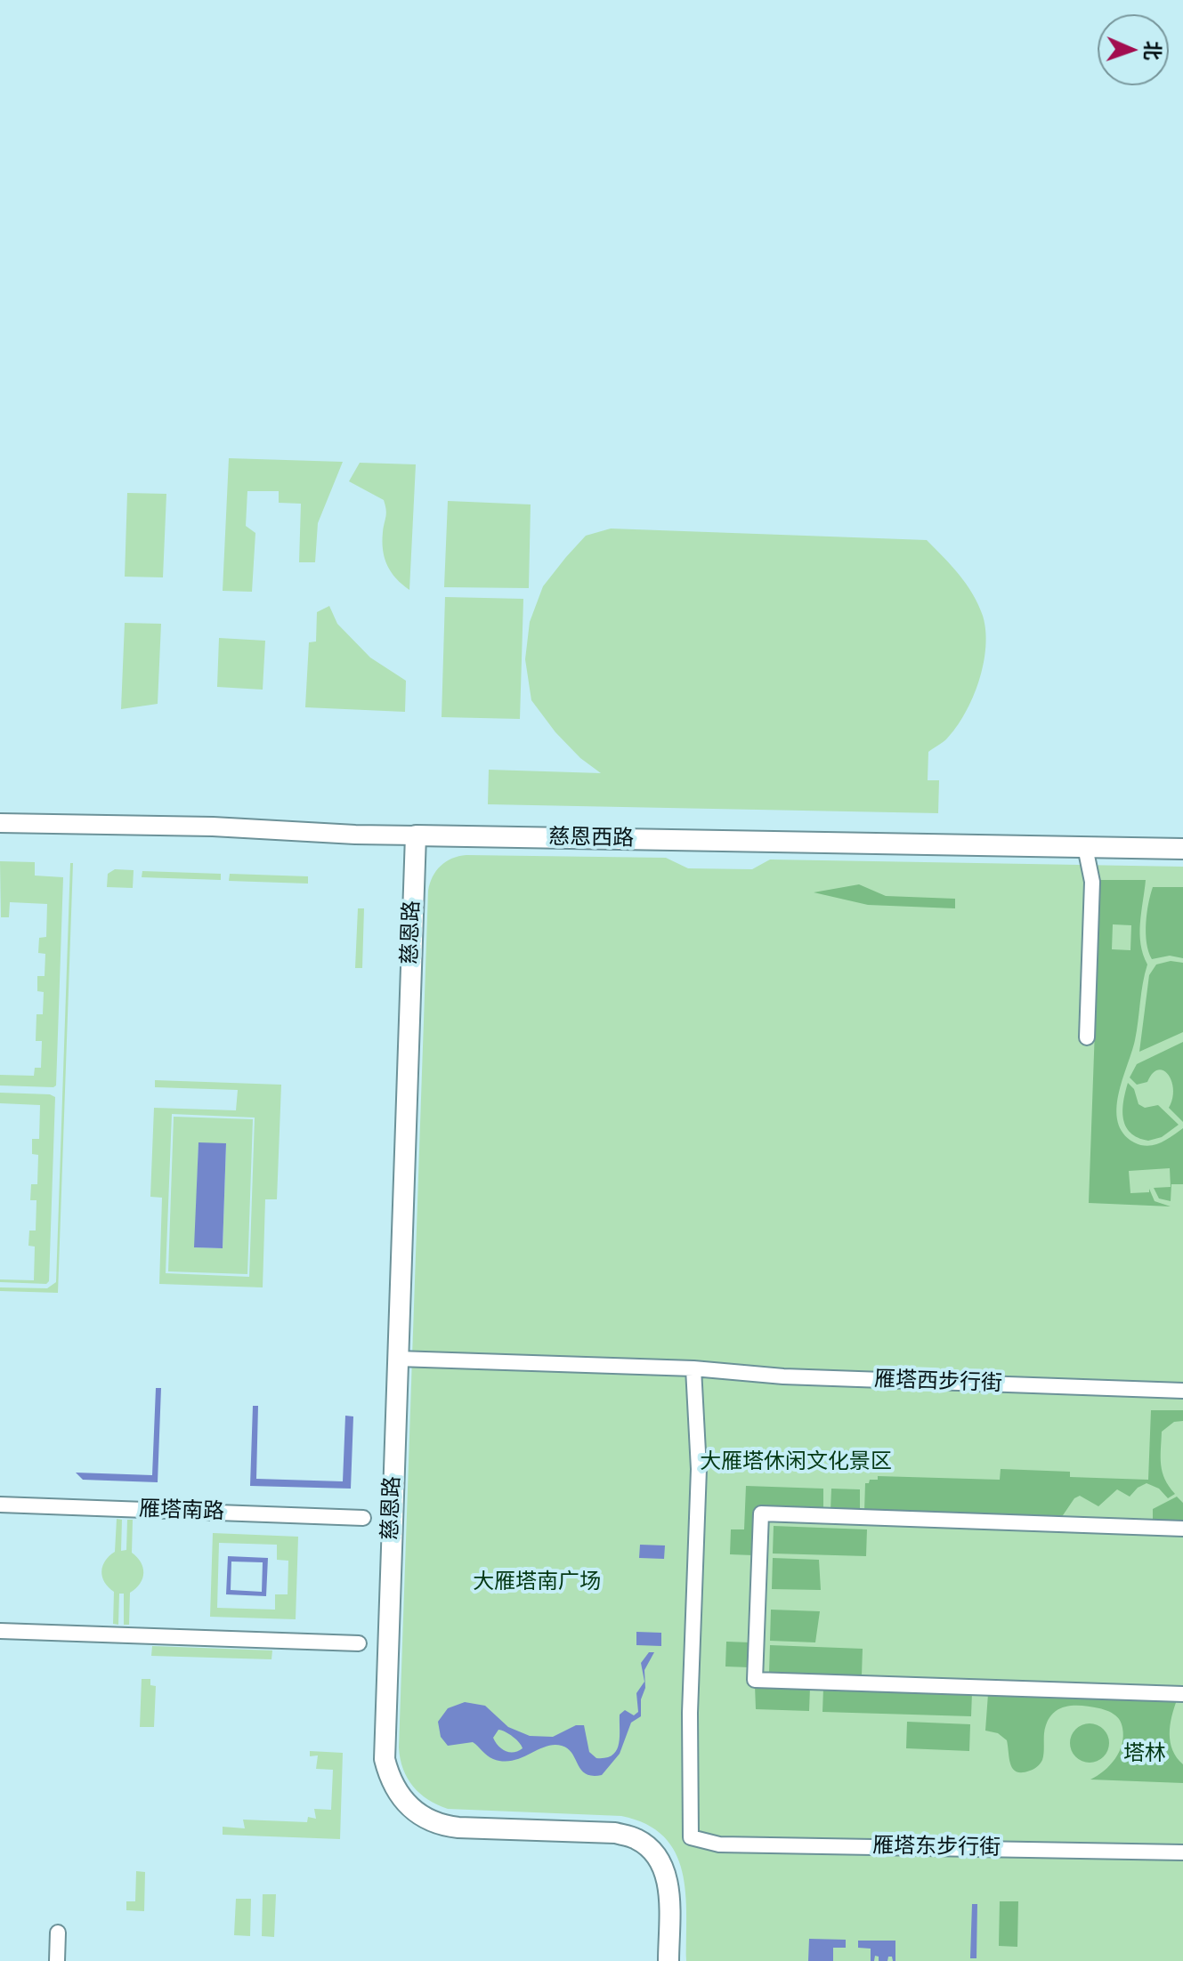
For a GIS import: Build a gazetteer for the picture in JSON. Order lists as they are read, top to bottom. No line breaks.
{"streets":{"main road":["慈恩西路","慈恩路"],"street":["雁塔西步行街","雁塔南路","雁塔东步行街"]},"crossings":[["慈恩西路","慈恩路"],["慈恩路","雁塔西步行街"],["雁塔西步行街","雁塔东步行街"]],"parks":["大雁塔休闲文化景区","大雁塔南广场","塔林"],"north":"right"}
